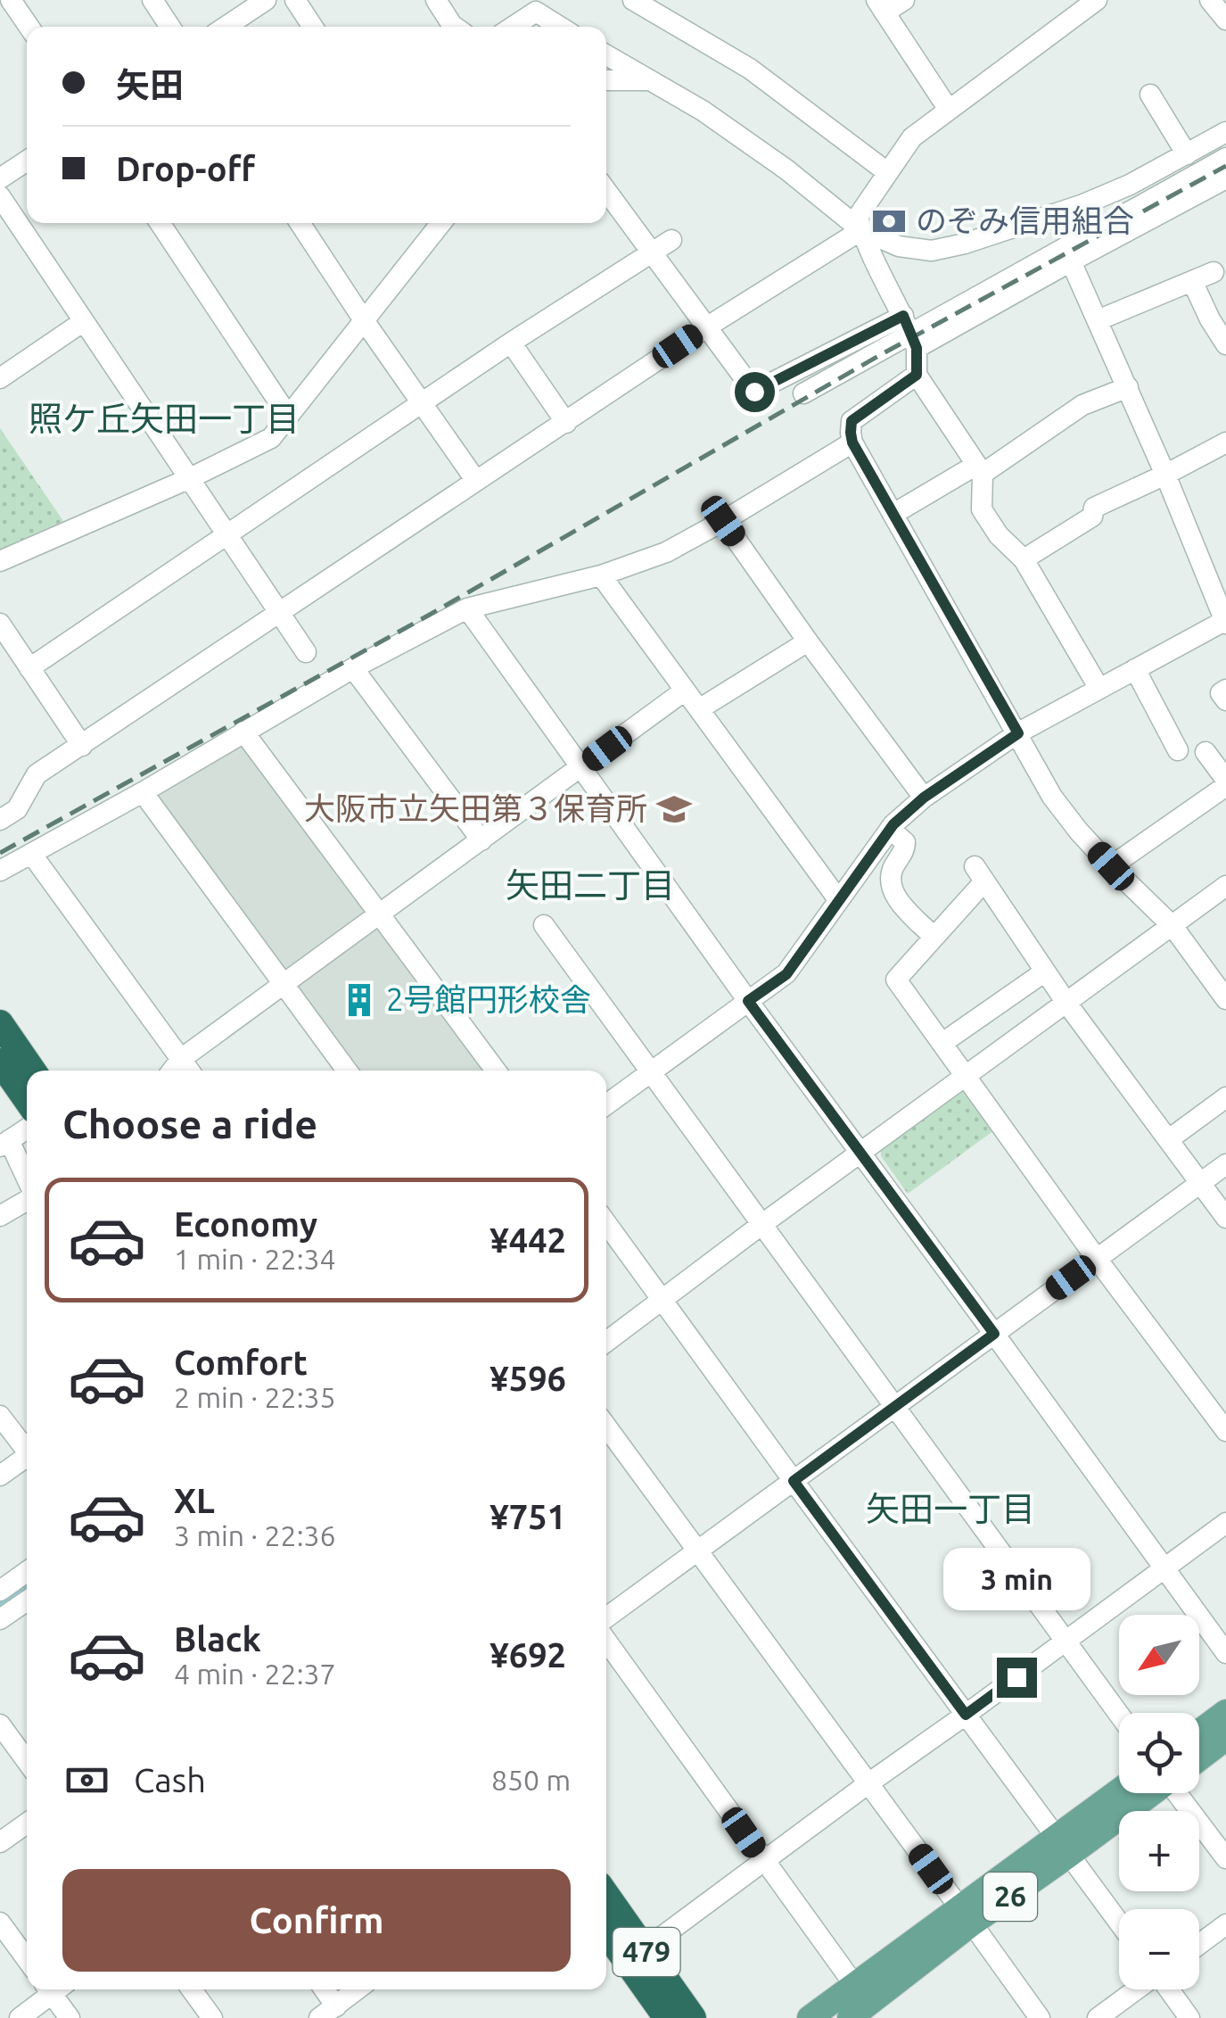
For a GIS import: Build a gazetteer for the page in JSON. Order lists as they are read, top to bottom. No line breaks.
{"streets":{"highway":["479"],"main road":["26"]},"districts":["照ケ丘矢田一丁目","矢田二丁目","矢田一丁目"],"places":{"bank":["のぞみ信用組合"],"school or university":["大阪市立矢田第３保育所"],"building":["2号館円形校舎"]},"north":"bottom left","page":{"banner":["矢田","Drop-off"],"heading":"Choose a ride","list":[{"name":"Economy","note":"1 min · 22:34","value":"¥442"},{"name":"Comfort","note":"2 min · 22:35","value":"¥596"},{"name":"XL","note":"3 min · 22:36","value":"¥751"},{"name":"Black","note":"4 min · 22:37","value":"¥692"}],"bubble":"3 min","map_buttons":["+","−"],"pay":["Cash","850 m"],"buttons":"Confirm"}}
